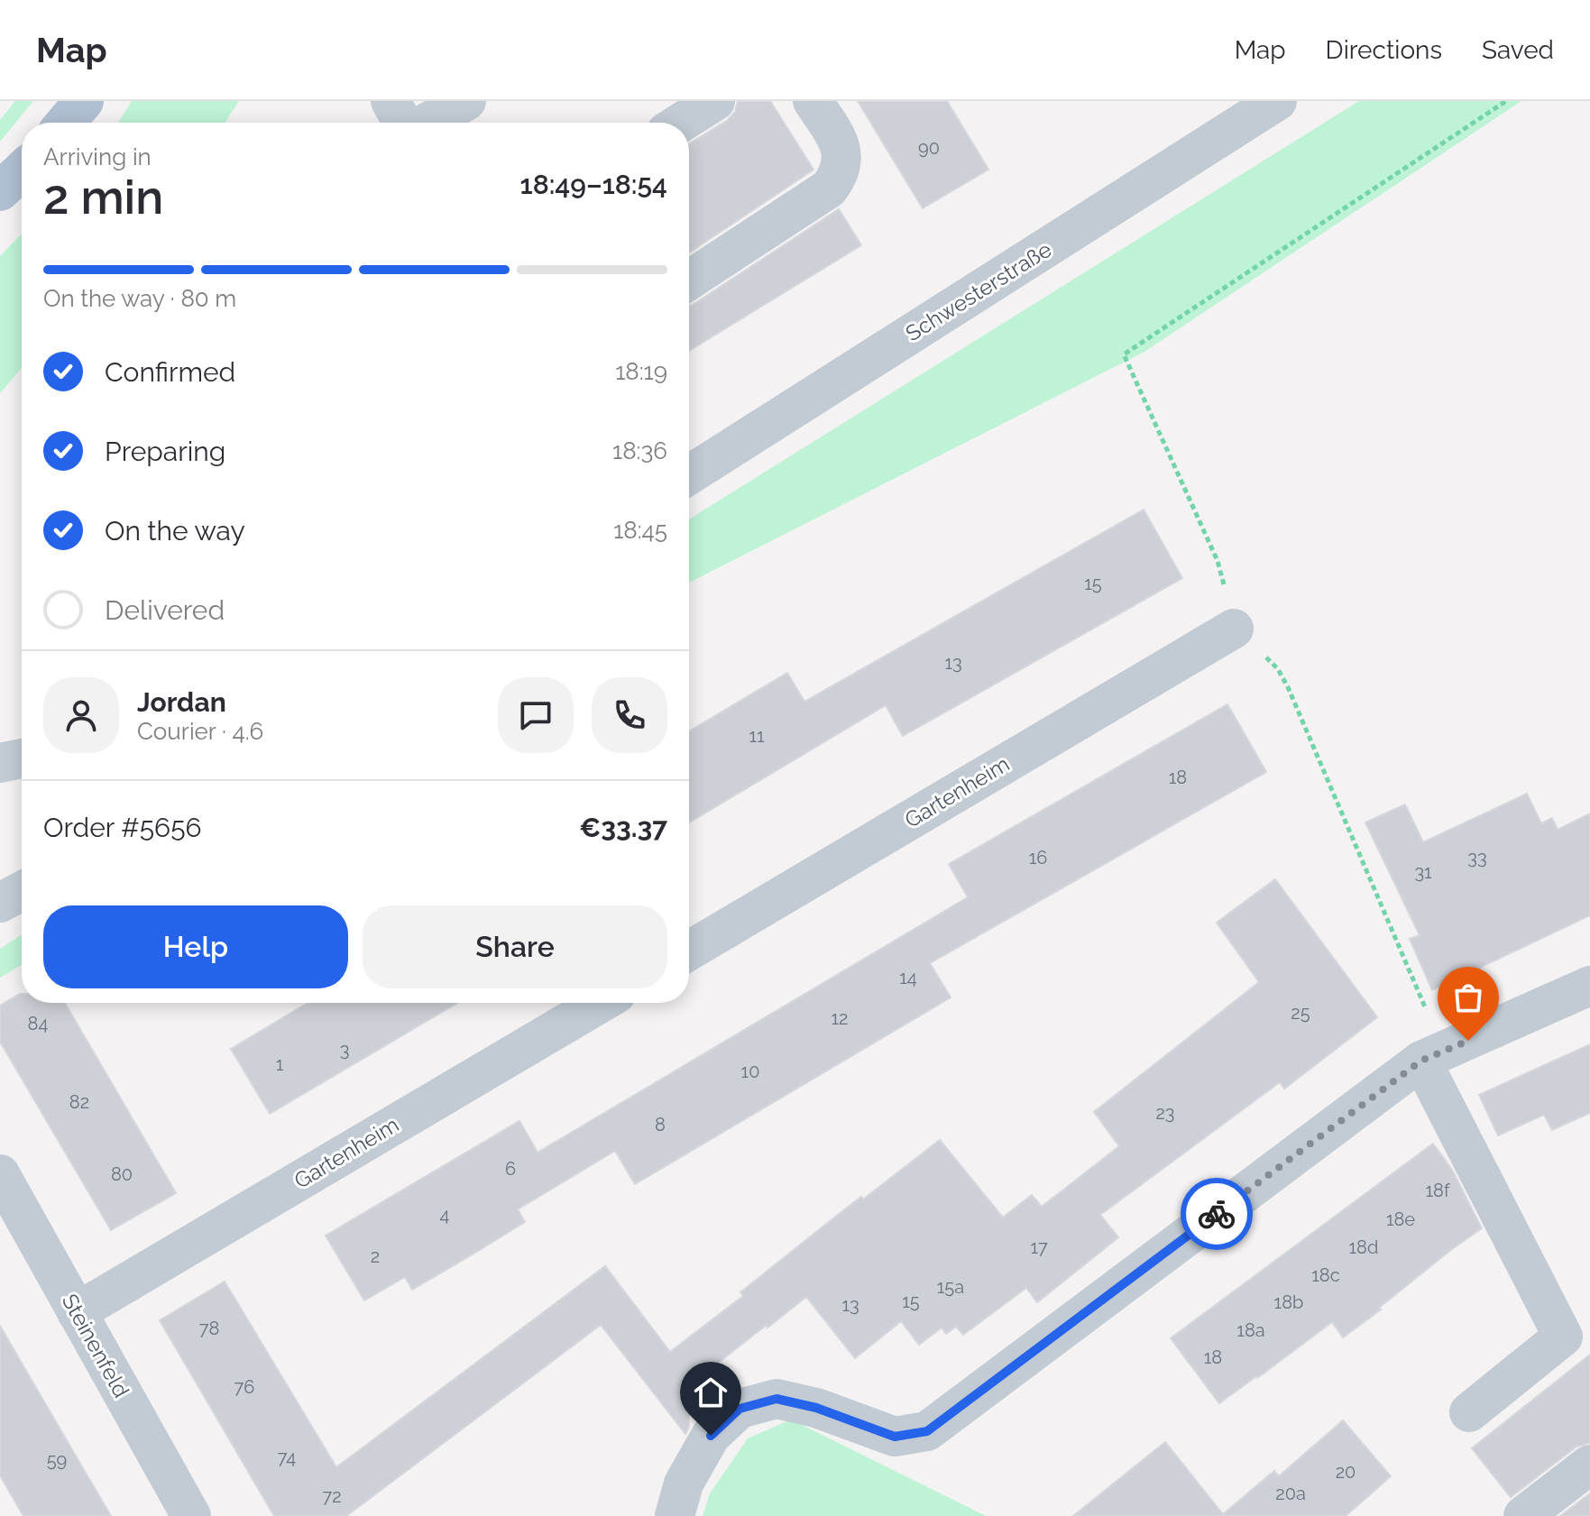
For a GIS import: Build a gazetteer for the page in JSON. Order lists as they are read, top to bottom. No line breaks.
{"streets":{"street":["Schwesterstraße","Gartenheim","Steinenfeld"]},"crossings":[["Gartenheim","Steinenfeld"]],"house_numbers":["90","15","13","11","18","16","33","31","14","25","12","84","3","1","10","82","23","8","6","80","18f","4","18e","17","18d","2","18c","15a","15","18b","13","78","18a","18","76","74","59","20","20a","72"],"page":{"header":"Map","nav":["Map","Directions","Saved"],"heading":["2 min","Arriving in","18:49–18:54"],"panel":["Jordan","Courier · 4.6","Order #5656","€33.37"],"bar":"On the way · 80 m","list":[["Confirmed","18:19"],["Preparing","18:36"],["On the way","18:45"],"Delivered"],"buttons":["Help","Share"]}}
